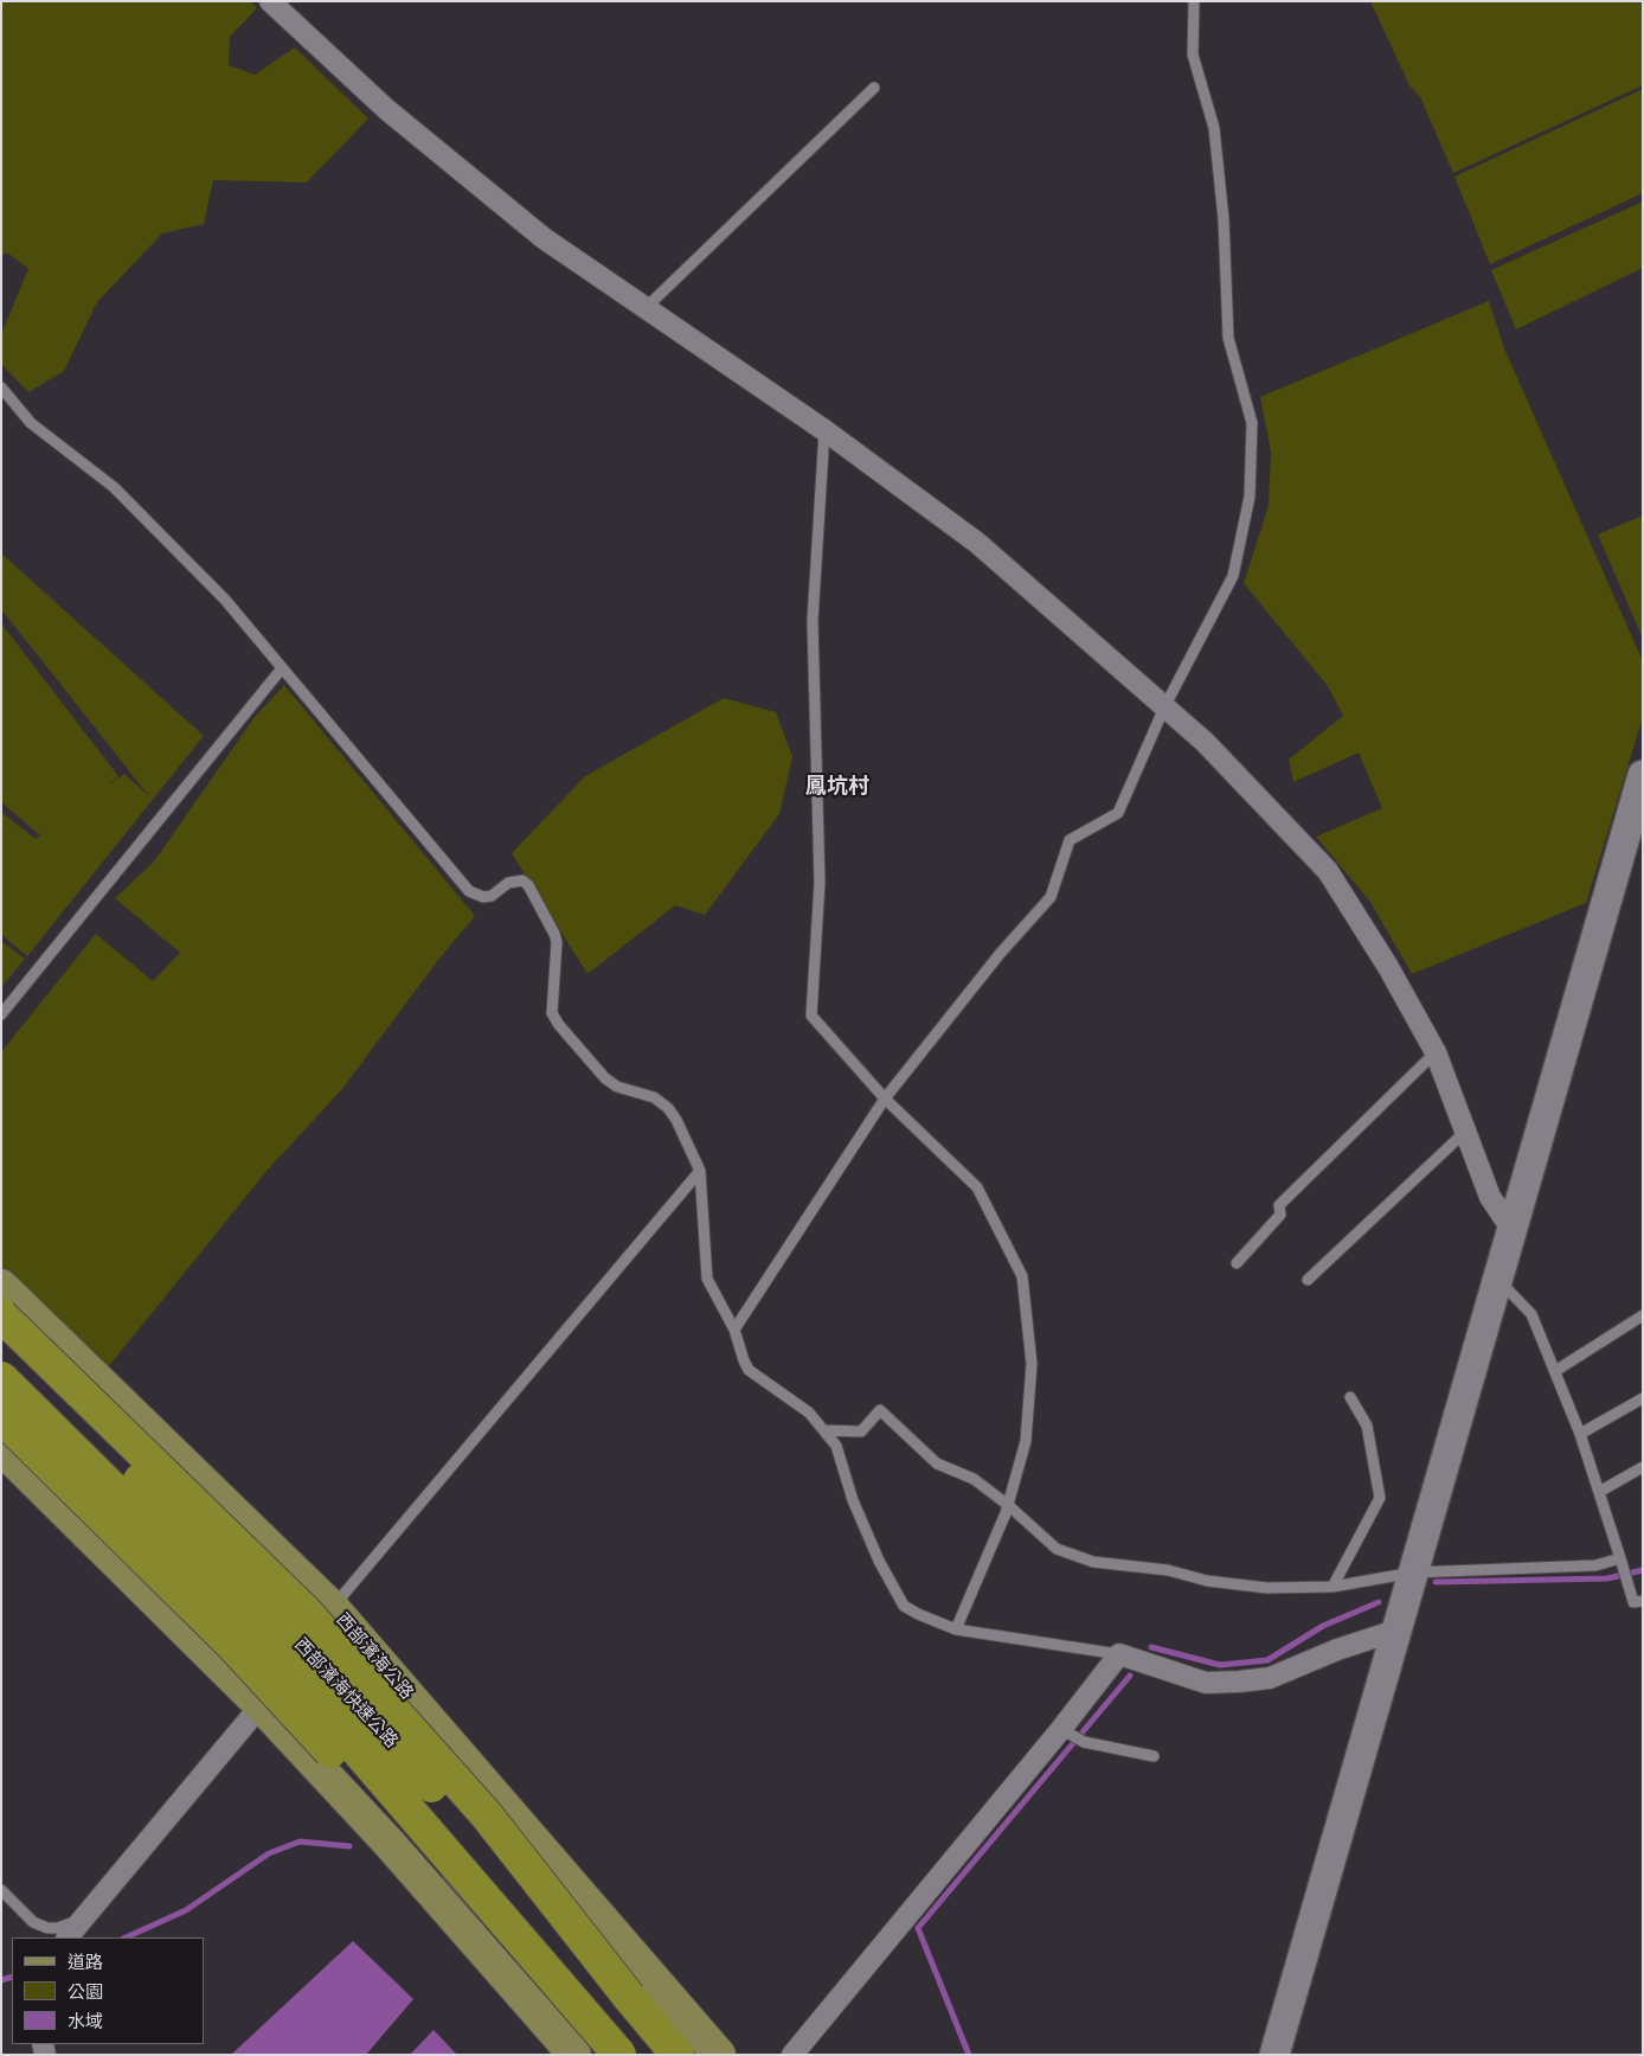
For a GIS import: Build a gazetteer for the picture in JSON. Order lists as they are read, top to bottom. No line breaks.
{"streets":{"highway":["西部濱海快速公路"],"main road":["西部濱海公路"]},"districts":["鳳坑村"],"legend":["道路","公園","水域"]}
